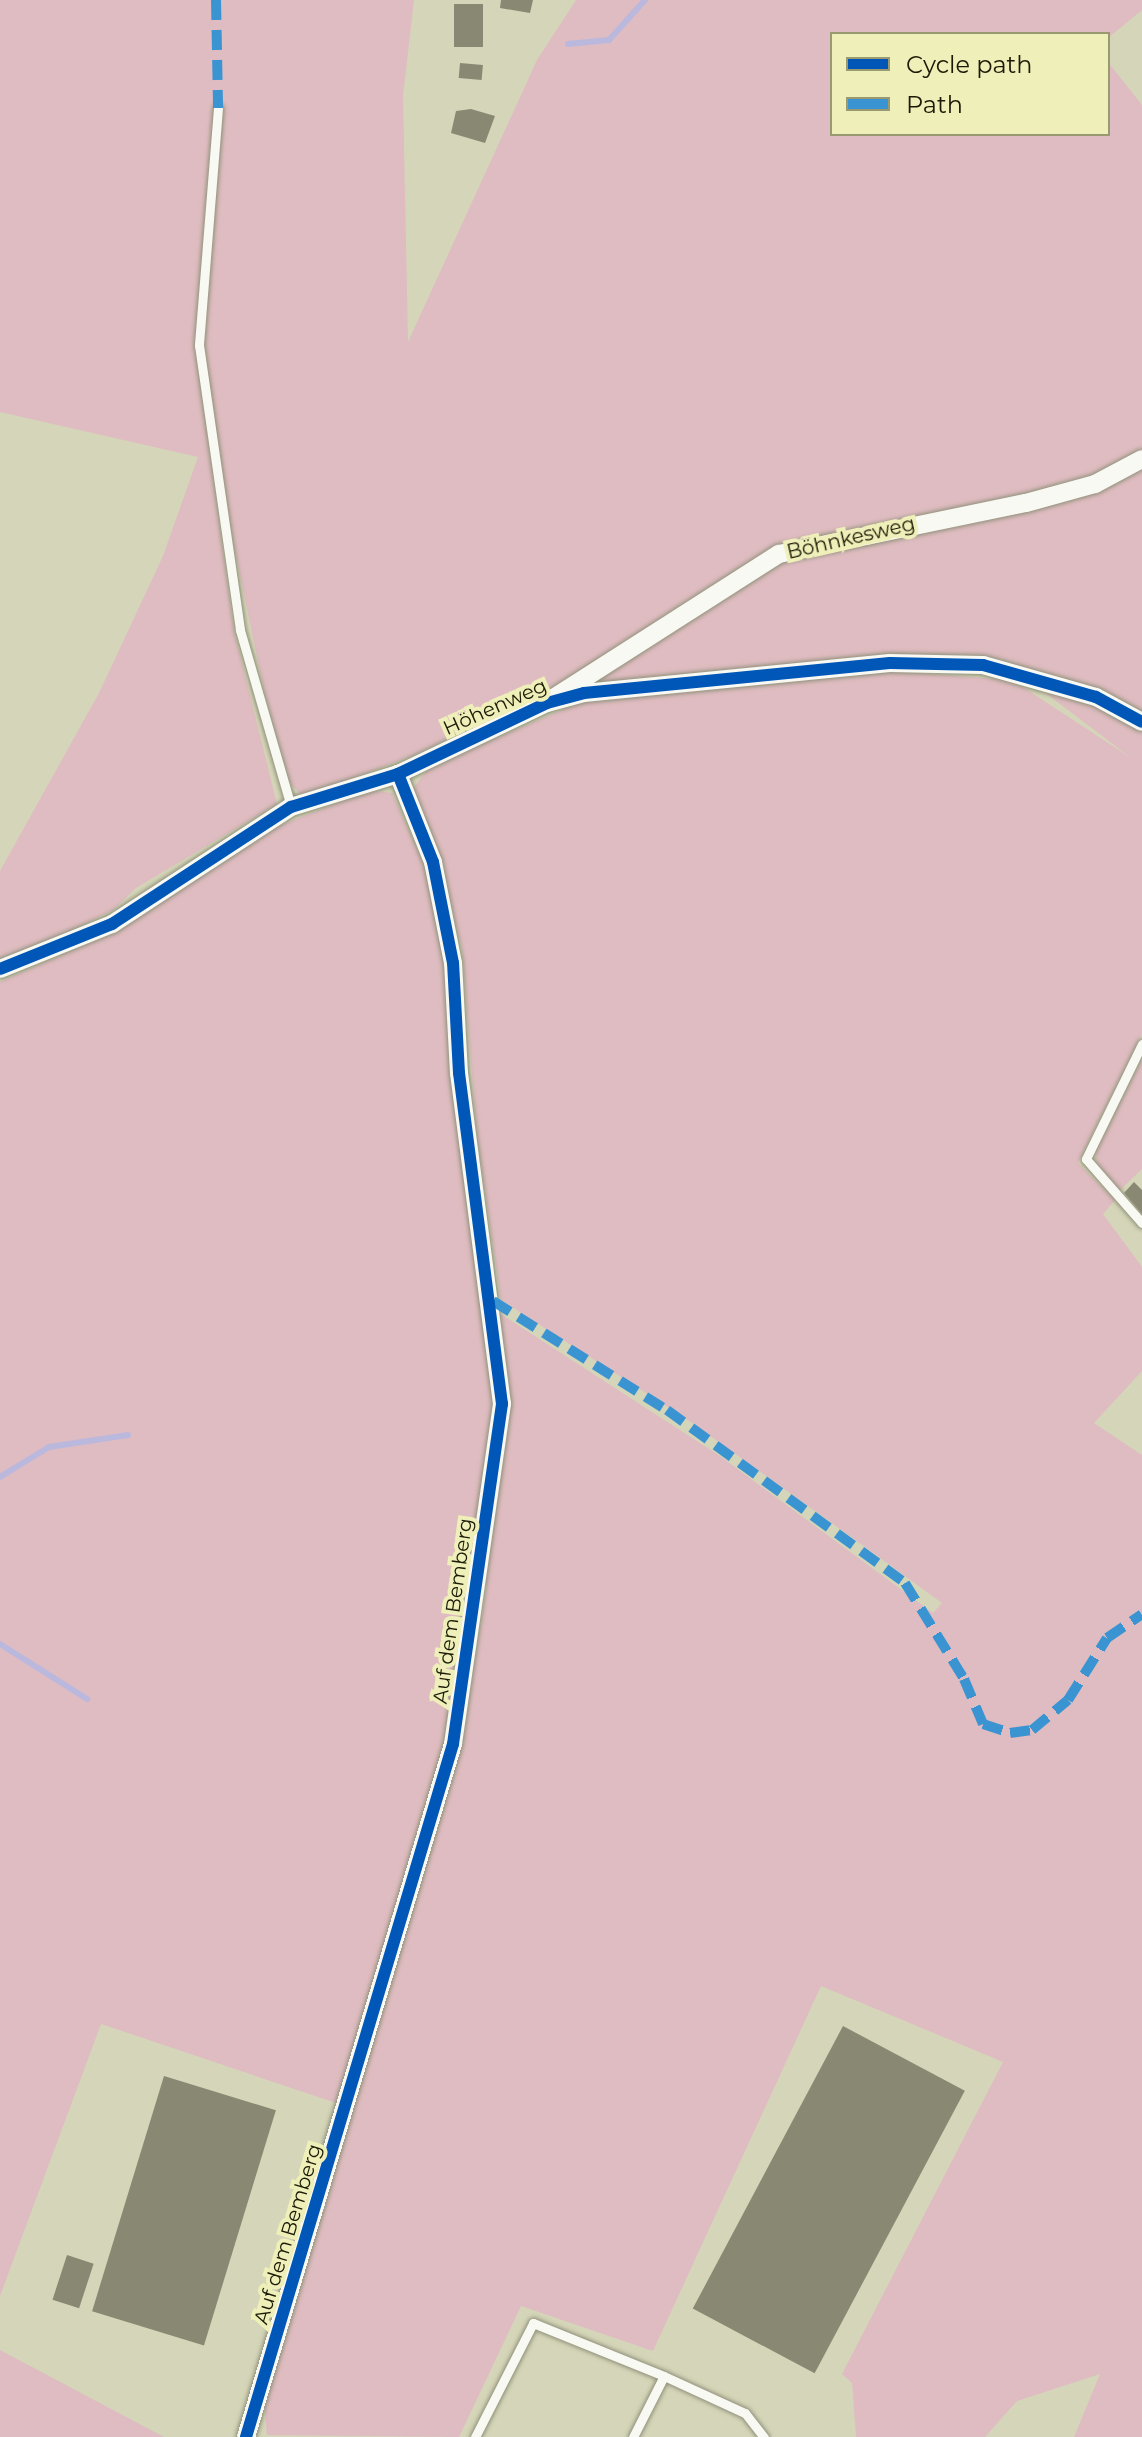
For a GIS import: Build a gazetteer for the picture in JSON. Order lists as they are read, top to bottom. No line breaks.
{"streets":{"street":["Böhnkesweg","Höhenweg","Auf dem Bemberg"]},"crossings":[["Böhnkesweg","Höhenweg"],["Höhenweg","Auf dem Bemberg"]],"legend":["Cycle path","Path"]}
